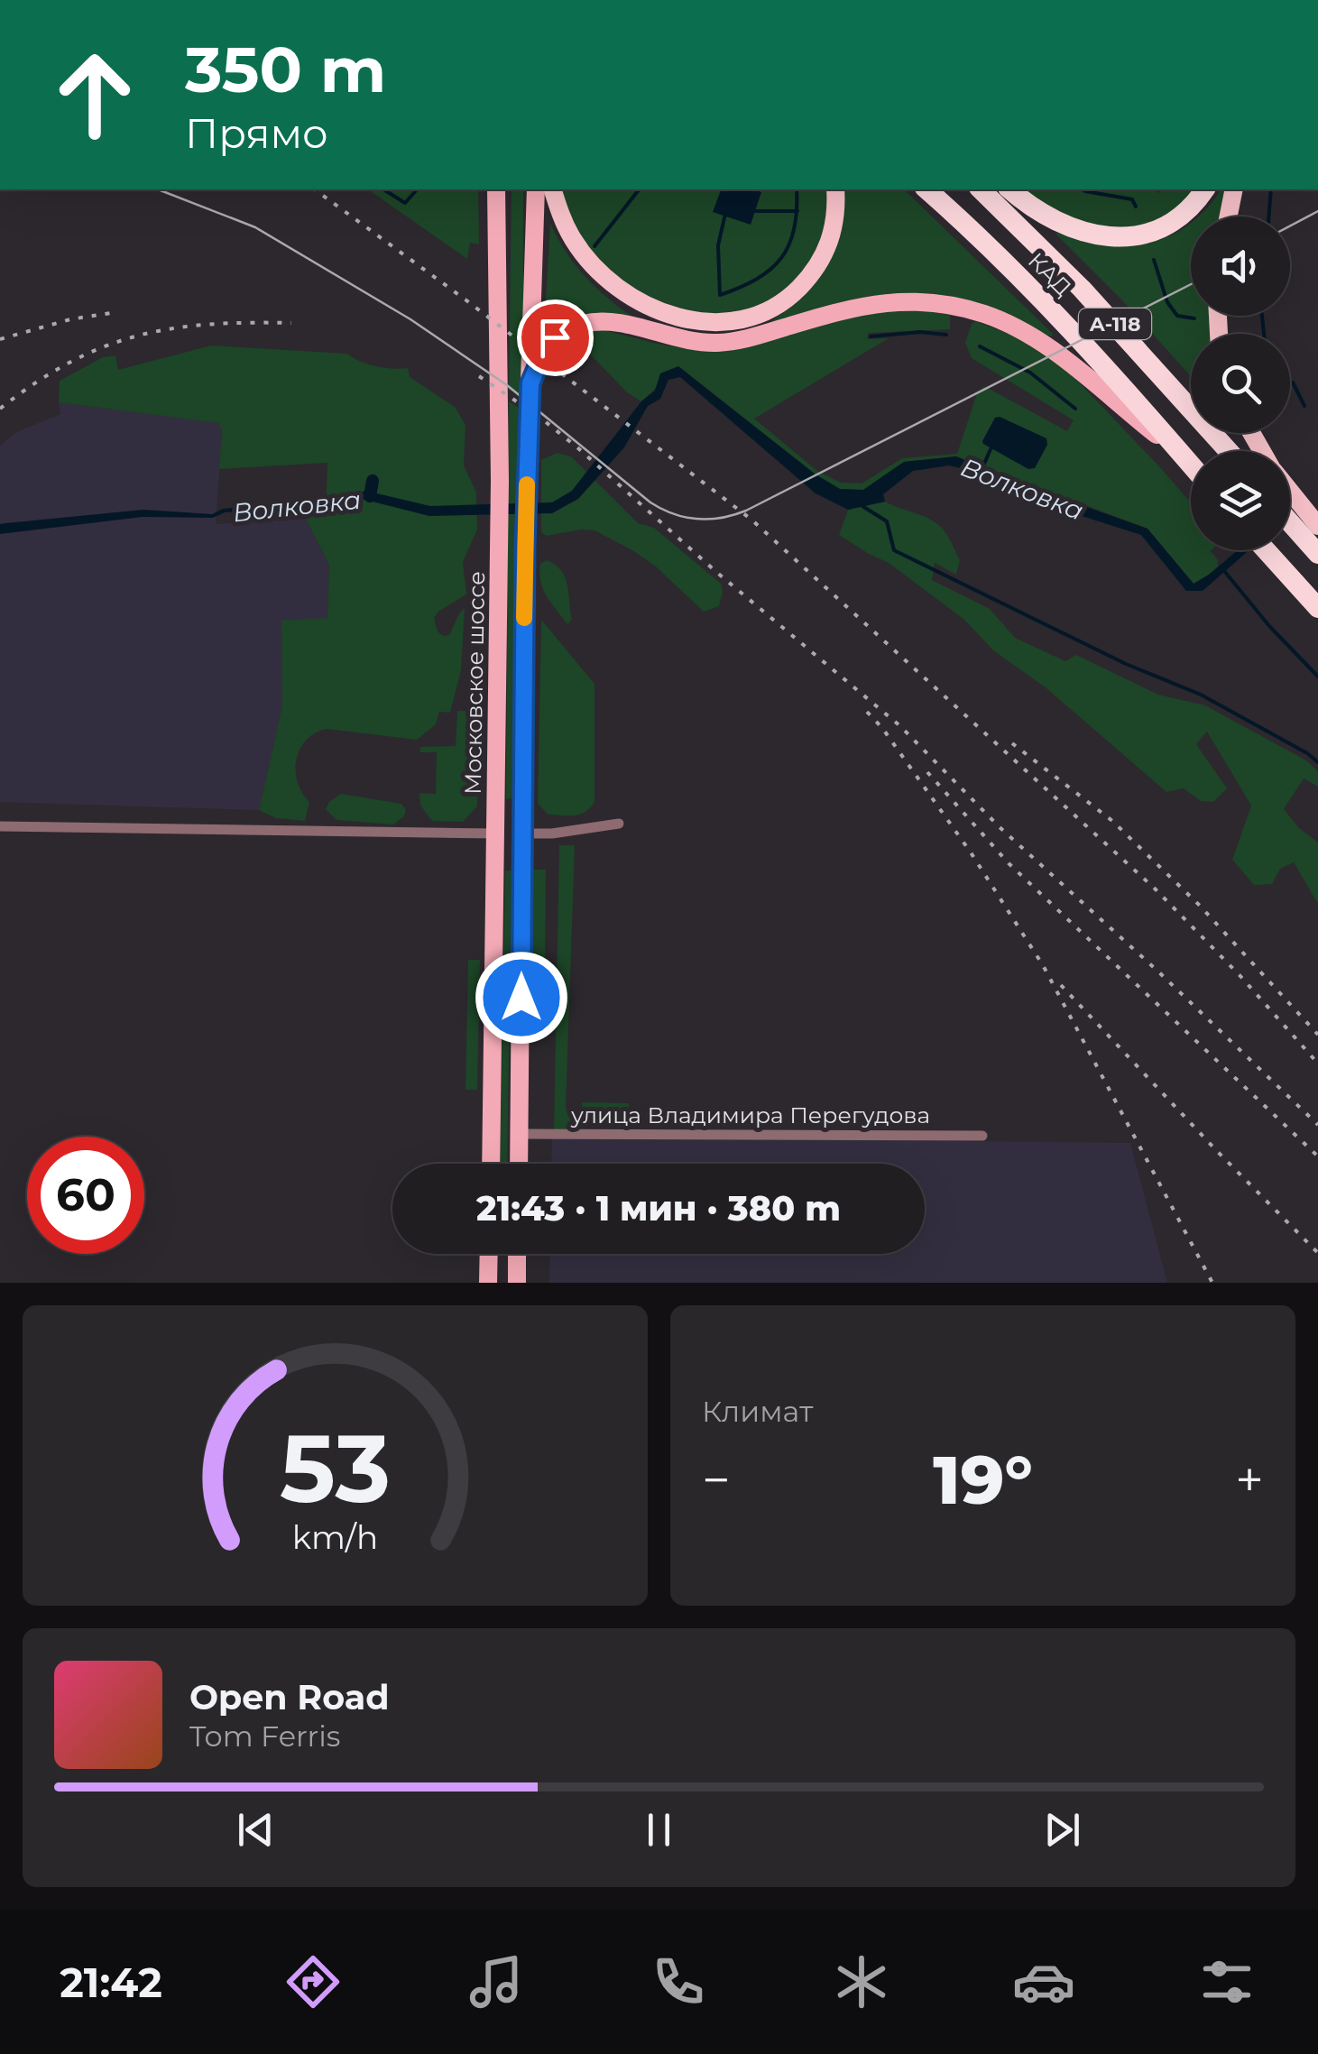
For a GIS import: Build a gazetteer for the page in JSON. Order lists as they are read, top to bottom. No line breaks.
{"streets":{"highway":["КАД","А-118"],"main road":["Московское шоссе"],"street":["улица Владимира Перегудова"]},"water":["Волковка"],"page":{"turn":["350 m","Прямо"],"limit":"60","trip":"21:43 · 1 мин · 380 m","tile":"Климат","heat":["−","19°","+"],"song":["Open Road","Tom Ferris"],"tabs":"21:42","gauge":["53","km/h"]}}
